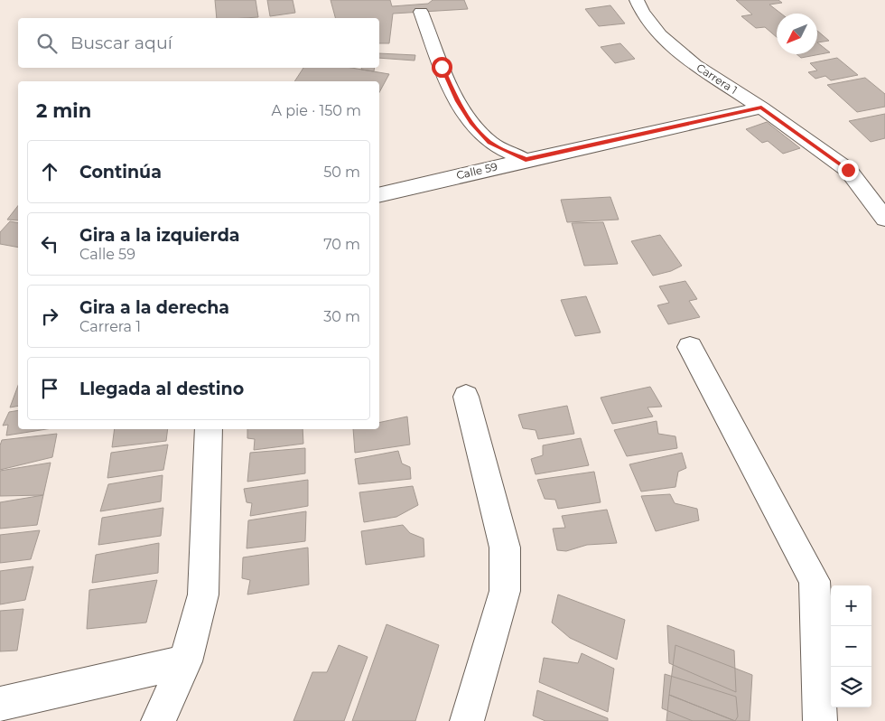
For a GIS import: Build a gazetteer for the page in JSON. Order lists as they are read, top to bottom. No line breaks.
{"streets":{"street":["Carrera 1","Calle 59"]},"crossings":[["Carrera 1","Calle 59"]],"north":"bottom left","page":{"search":"Buscar aquí","heading":["2 min","A pie · 150 m"],"list":[["Continúa","50 m"],["Gira a la izquierda","Calle 59","70 m"],["Gira a la derecha","Carrera 1","30 m"],"Llegada al destino"],"map_buttons":["+","−"]}}
